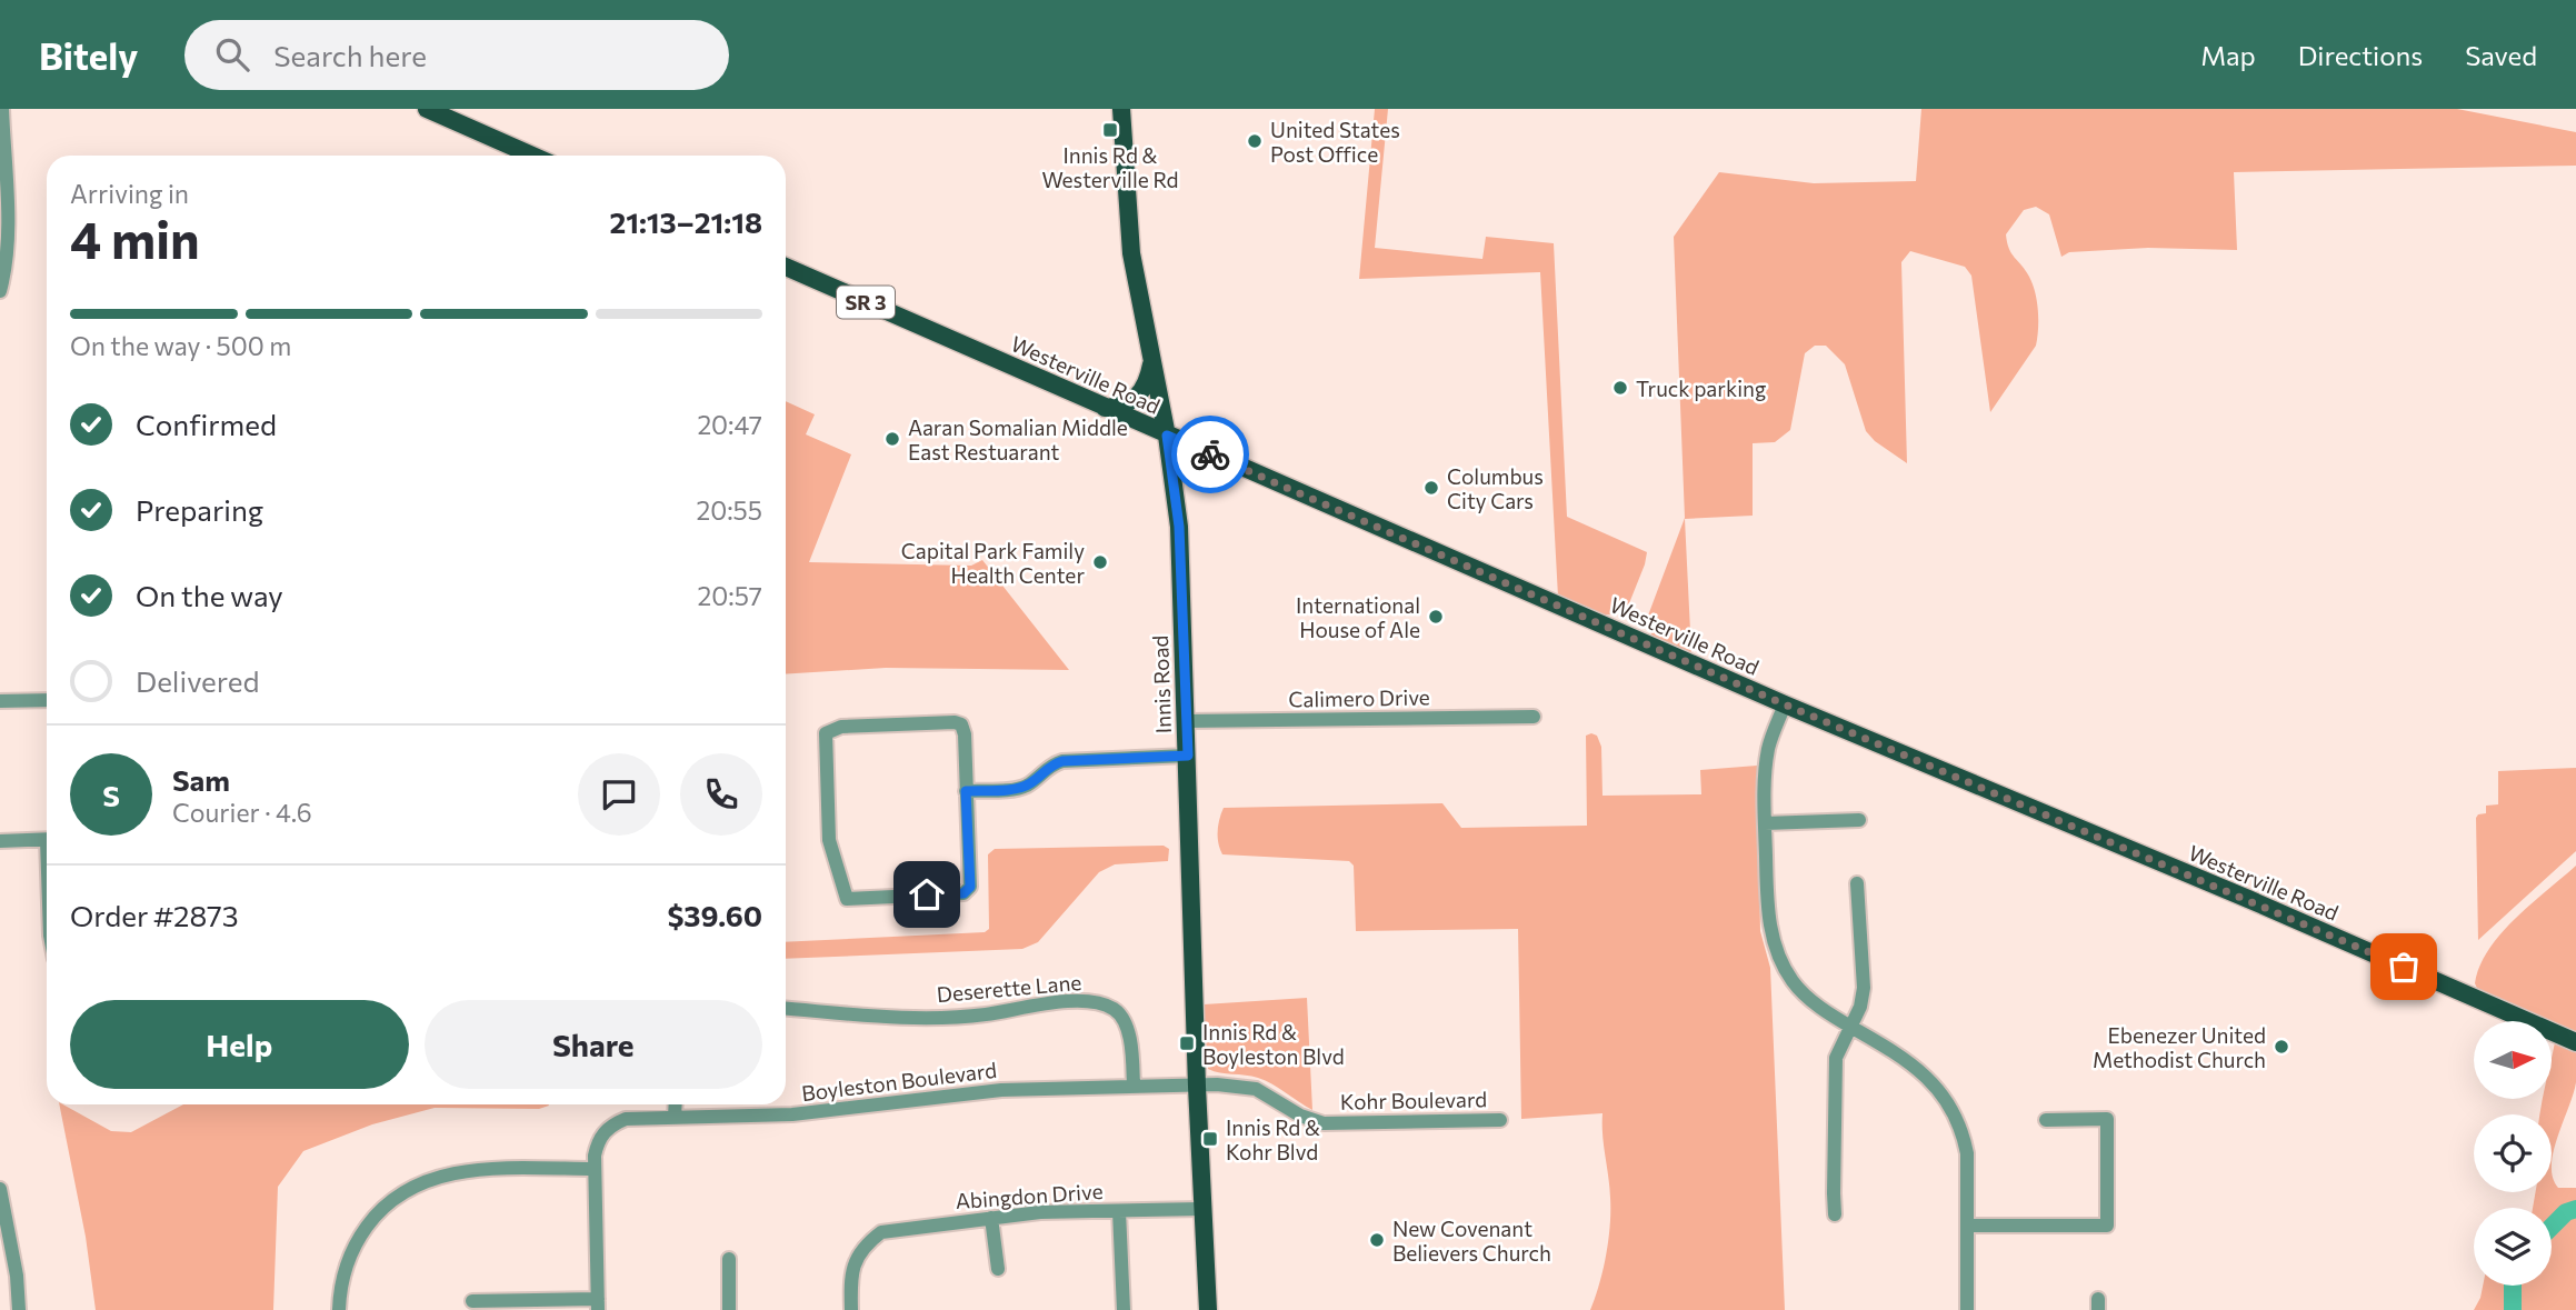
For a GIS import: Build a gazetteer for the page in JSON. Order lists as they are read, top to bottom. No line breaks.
{"streets":{"main road":["SR 3","Westerville Road","Innis Road"],"street":["Calimero Drive","Deserette Lane","Boyleston Boulevard","Kohr Boulevard","Abingdon Drive"]},"crossings":[["Westerville Road","Innis Road"],["Innis Road","Calimero Drive"],["Innis Road","Boyleston Boulevard"],["Innis Road","Kohr Boulevard"],["Innis Road","Abingdon Drive"],["Deserette Lane","Boyleston Boulevard"],["Boyleston Boulevard","Kohr Boulevard"]],"places":{"transit":["Innis Rd & Westerville Rd","Innis Rd & Boyleston Blvd","Innis Rd & Kohr Blvd"],"other":["United States Post Office","Truck parking","Aaran Somalian Middle East Restuarant","Columbus City Cars","Capital Park Family Health Center","International House of Ale","Ebenezer United Methodist Church","New Covenant Believers Church"]},"north":"right","page":{"header":"Bitely","search":"Search here","nav":["Map","Directions","Saved"],"heading":["4 min","Arriving in","21:13–21:18"],"panel":["Sam","Courier · 4.6","Order #2873","$39.60"],"bar":"On the way · 500 m","list":[["Confirmed","20:47"],["Preparing","20:55"],["On the way","20:57"],"Delivered"],"round":"S","buttons":["Help","Share"]}}
